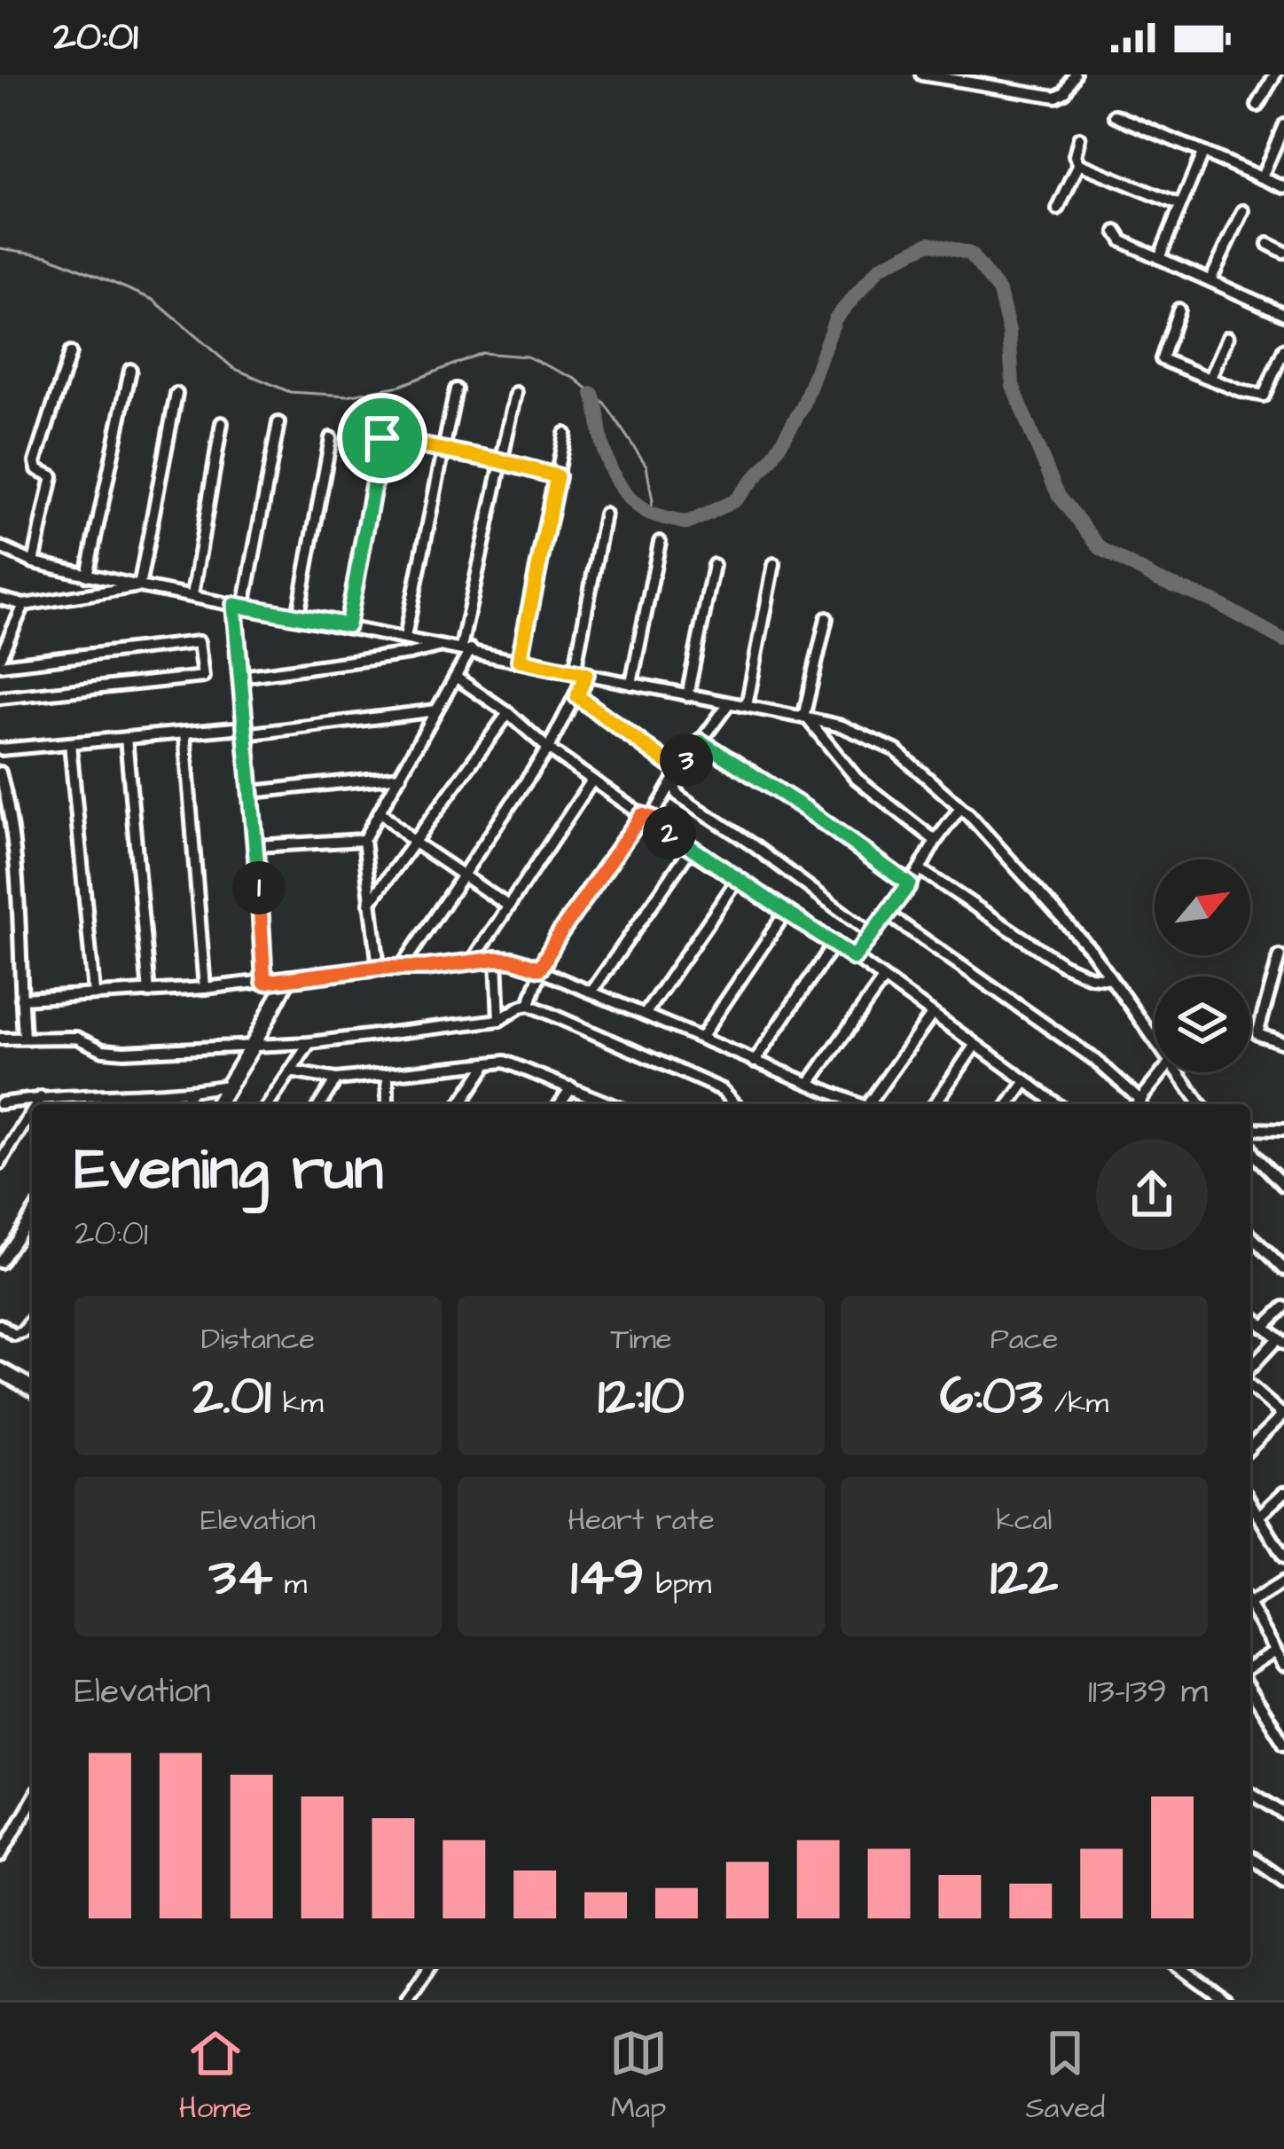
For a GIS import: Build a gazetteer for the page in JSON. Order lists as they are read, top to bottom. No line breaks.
{"north":"top right","page":{"status":"20:01","pins":["3","2","1"],"heading":["Evening run","20:01"],"stats":[["Distance","2.01 km"],["Time","12:10"],["Pace","6:03 /km"],["Elevation","34 m"],["Heart rate","149 bpm"],["kcal","122"]],"chart":["Elevation","113–139 m"],"tabs":["Home","Map","Saved"]}}
